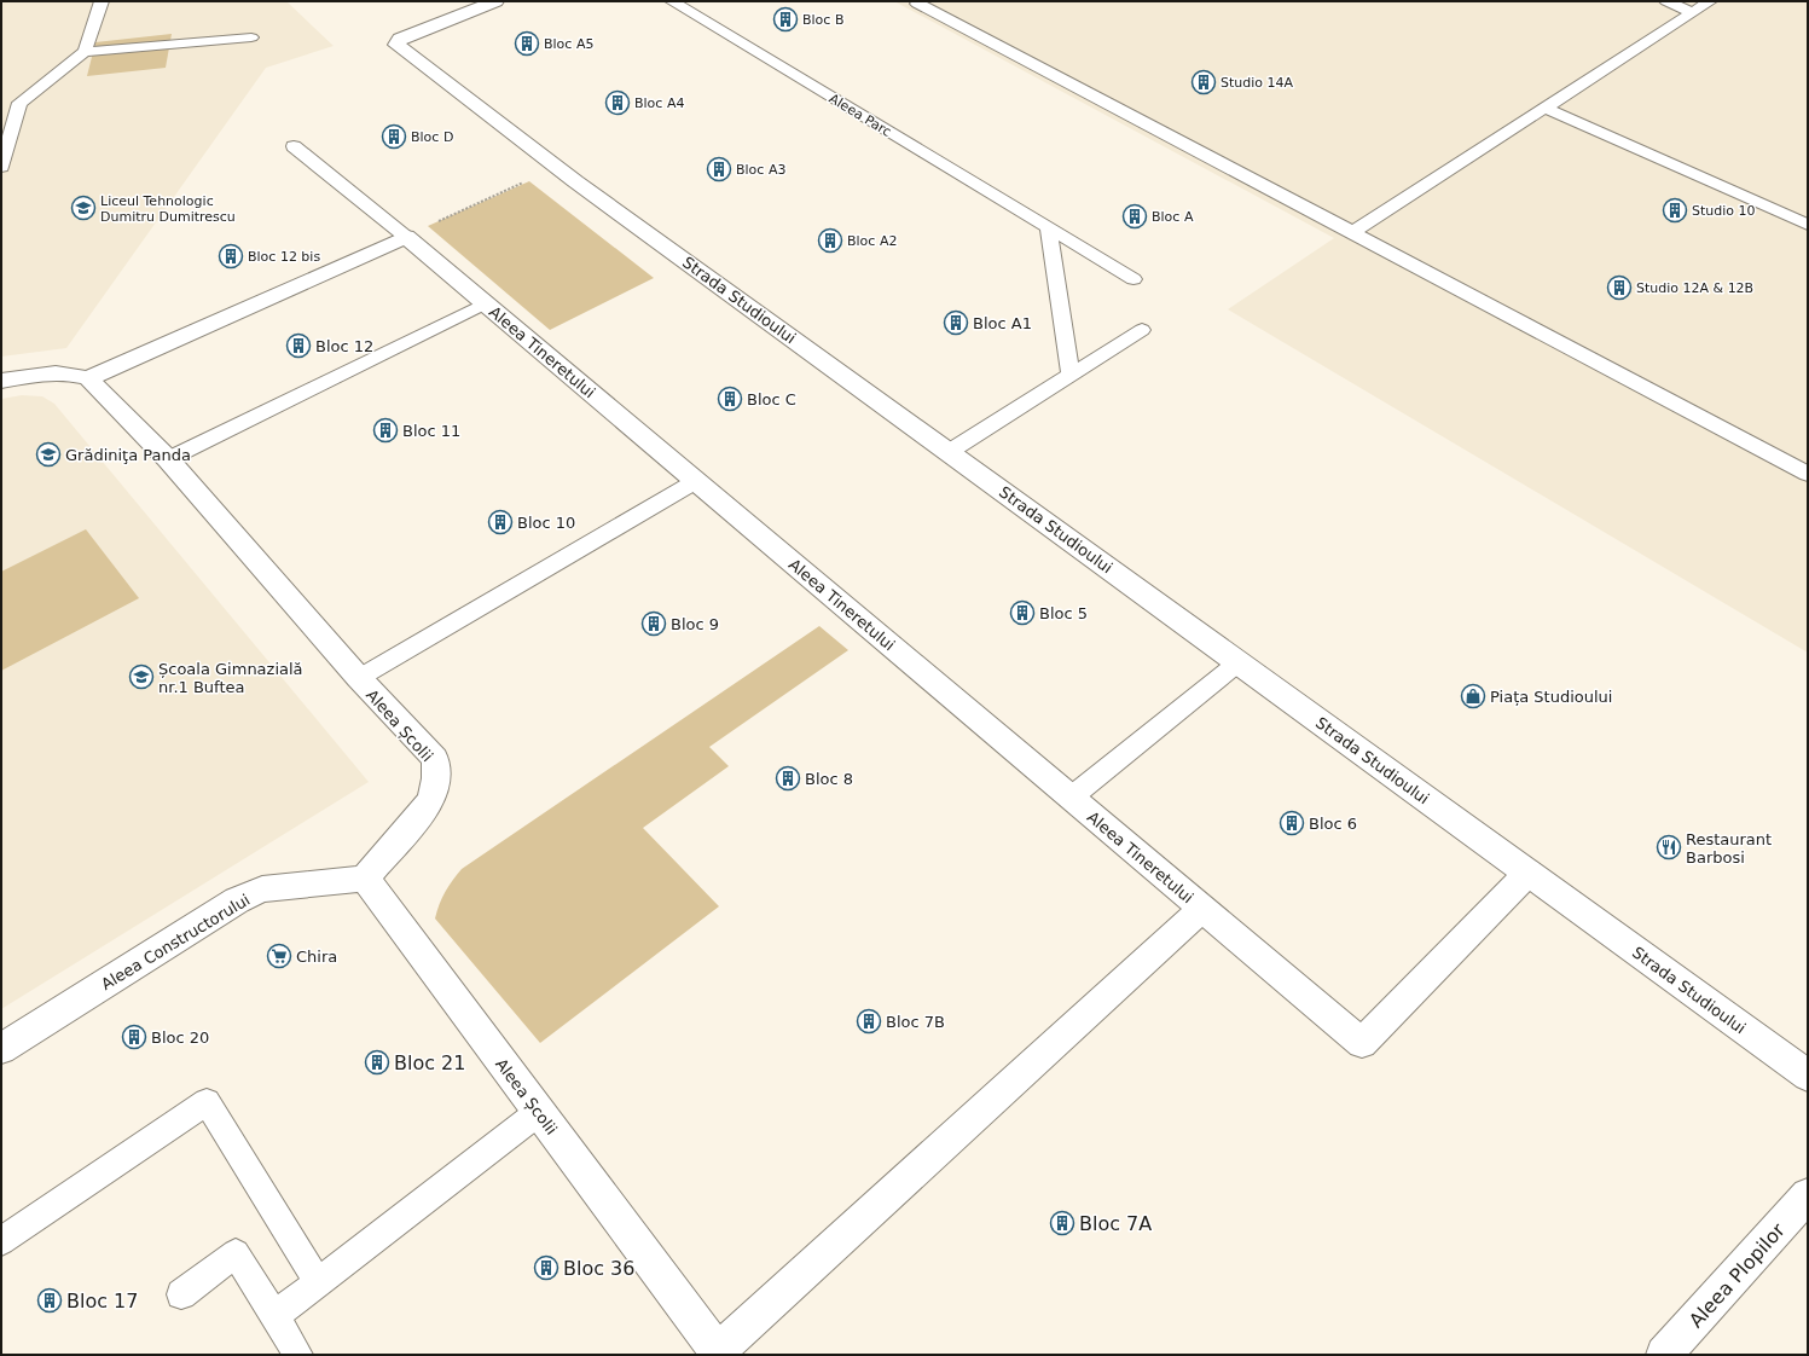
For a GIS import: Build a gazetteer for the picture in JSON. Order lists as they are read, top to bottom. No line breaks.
{"streets":{"street":["Strada Studioului","Aleea Tineretului","Aleea Școlii","Aleea Constructorului","Aleea Plopilor"],"lane":["Aleea Parc"]},"crossings":[["Strada Studioului","Aleea Tineretului"],["Aleea Școlii","Aleea Constructorului"]],"places":{"building":["Bloc B","Bloc A5","Studio 14A","Bloc A4","Bloc D","Bloc A3","Studio 10","Bloc A","Bloc A2","Bloc 12 bis","Studio 12A & 12B","Bloc A1","Bloc 12","Bloc C","Bloc 11","Bloc 10","Bloc 5","Bloc 9","Bloc 8","Bloc 6","Bloc 7B","Bloc 20","Bloc 21","Bloc 7A","Bloc 36","Bloc 17"],"school or university":["Liceul Tehnologic Dumitru Dumitrescu","Grădiniţa Panda","Școala Gimnazială nr.1 Buftea"],"shop":["Piața Studioului"],"restaurant":["Restaurant Barbosi"],"supermarket":["Chira"]}}
